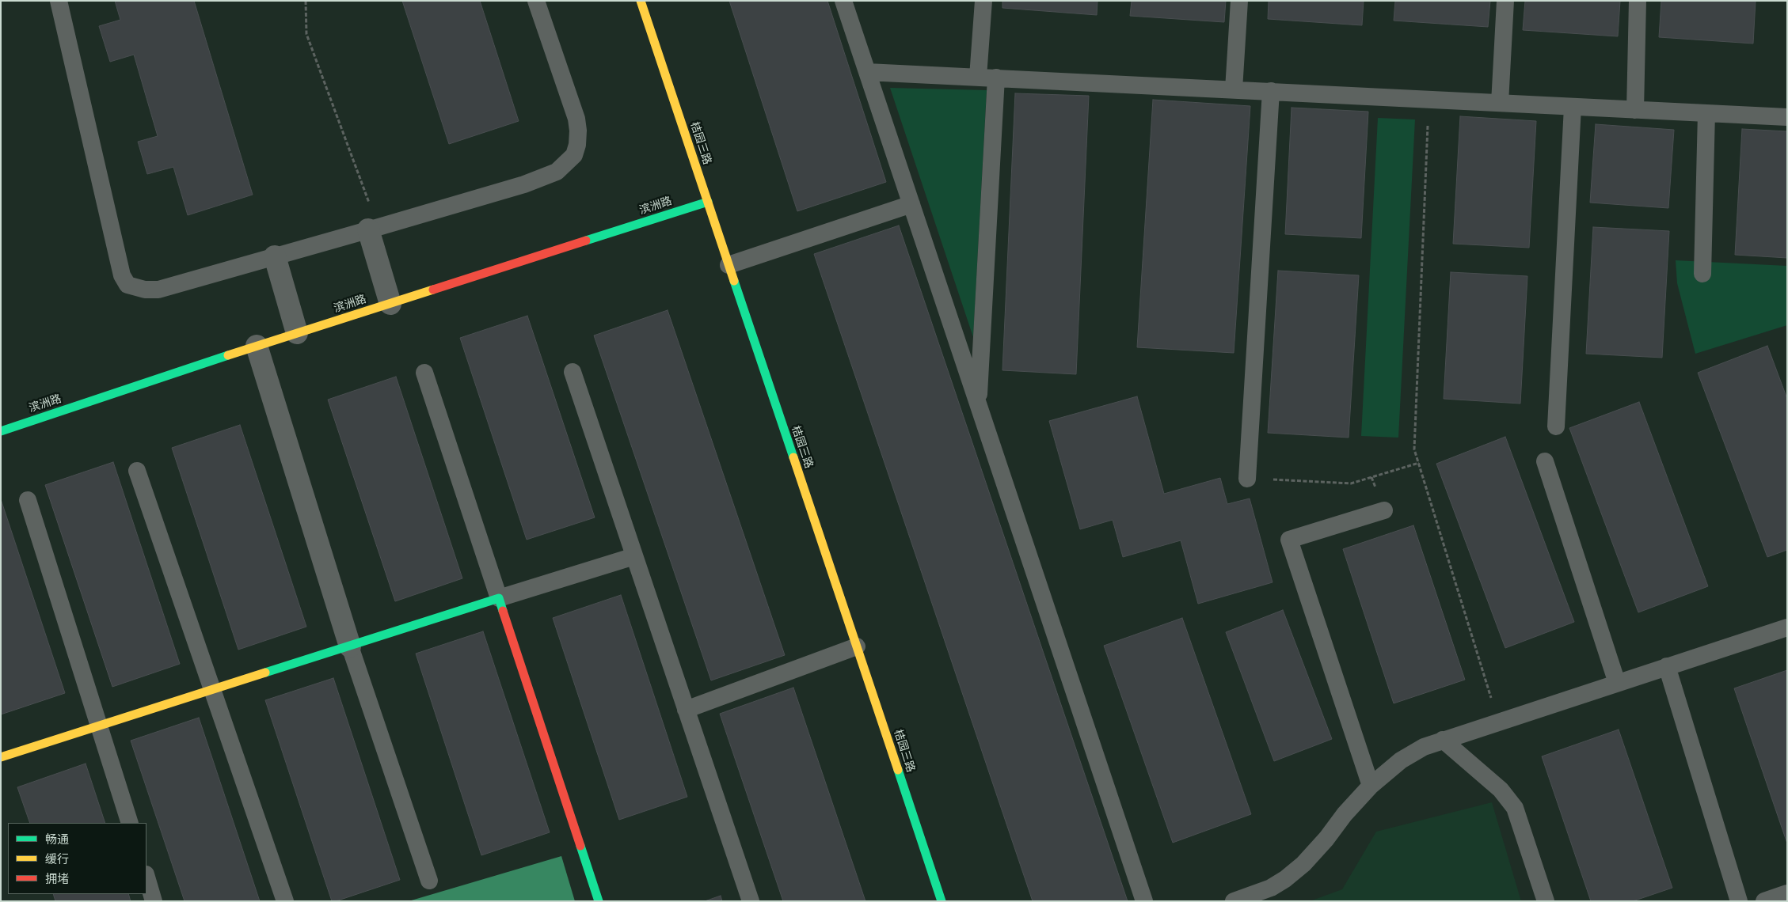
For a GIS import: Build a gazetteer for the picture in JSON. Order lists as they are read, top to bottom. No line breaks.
{"streets":{"street":["桔园三路","滨洲路"]},"crossings":[["桔园三路","滨洲路"]],"legend":["畅通","缓行","拥堵"]}
